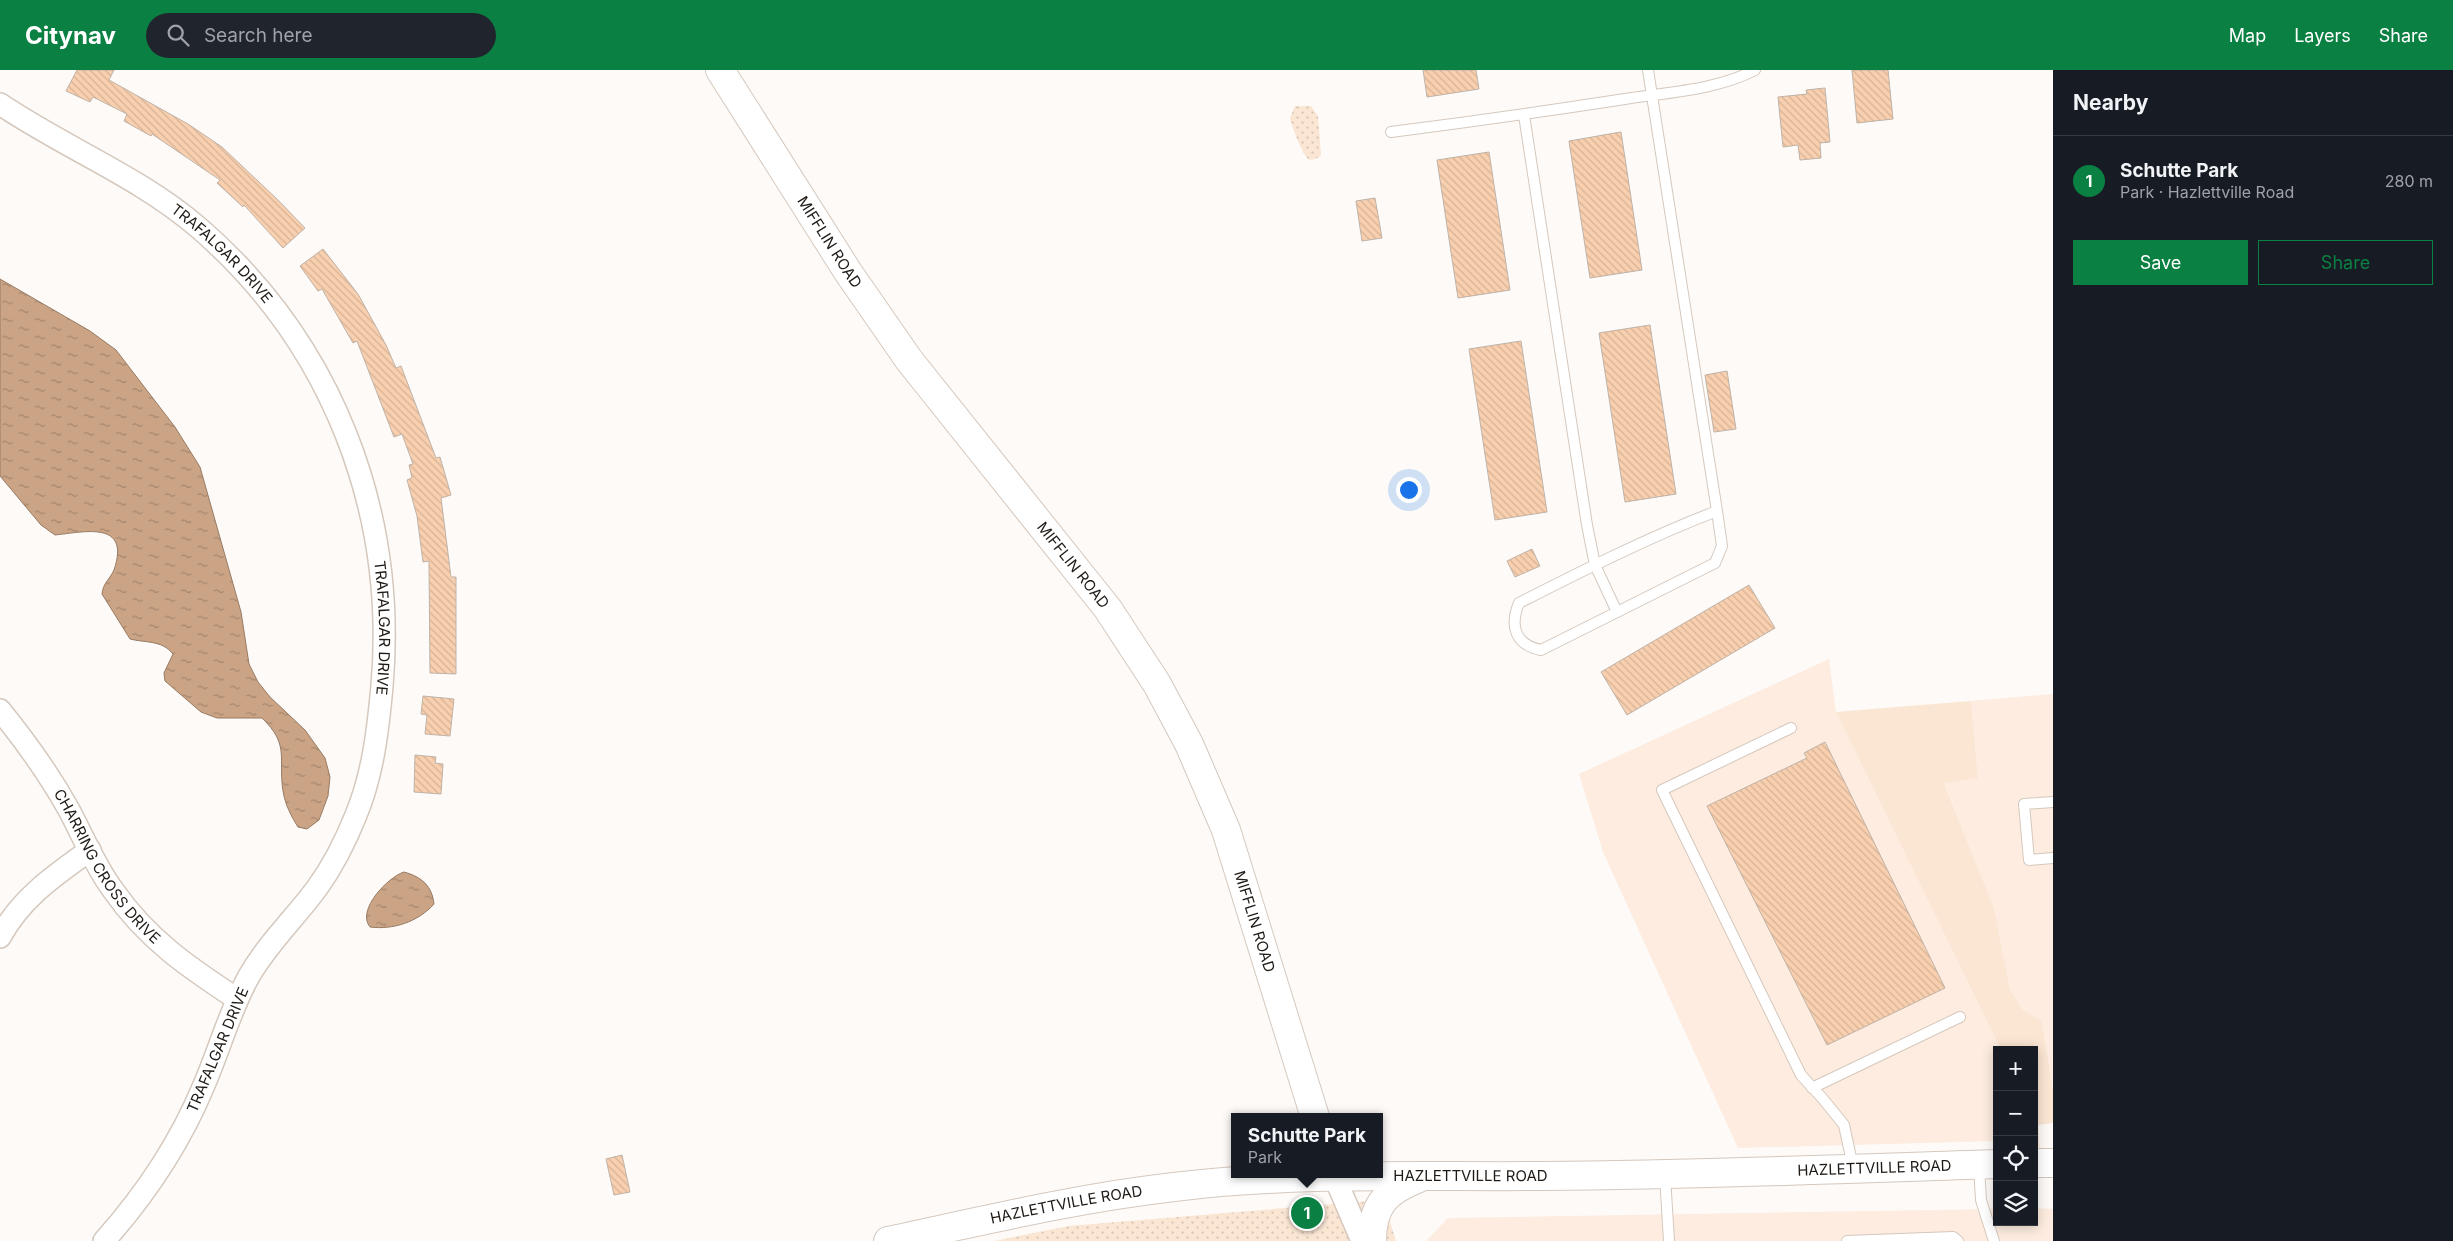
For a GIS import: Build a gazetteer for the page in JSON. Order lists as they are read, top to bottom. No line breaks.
{"streets":{"main road":["MIFFLIN ROAD","HAZLETTVILLE ROAD"],"street":["TRAFALGAR DRIVE","CHARRING CROSS DRIVE"]},"crossings":[["TRAFALGAR DRIVE","CHARRING CROSS DRIVE"]],"page":{"header":"Citynav","search":"Search here","nav":["Map","Layers","Share"],"heading":"Nearby","list":[{"mark":"1","name":"Schutte Park","note":"Park · Hazlettville Road","value":"280 m"}],"buttons":["Save","Share"],"map_buttons":["+","−"],"popup":["Schutte Park","Park"],"pins":"1"}}
